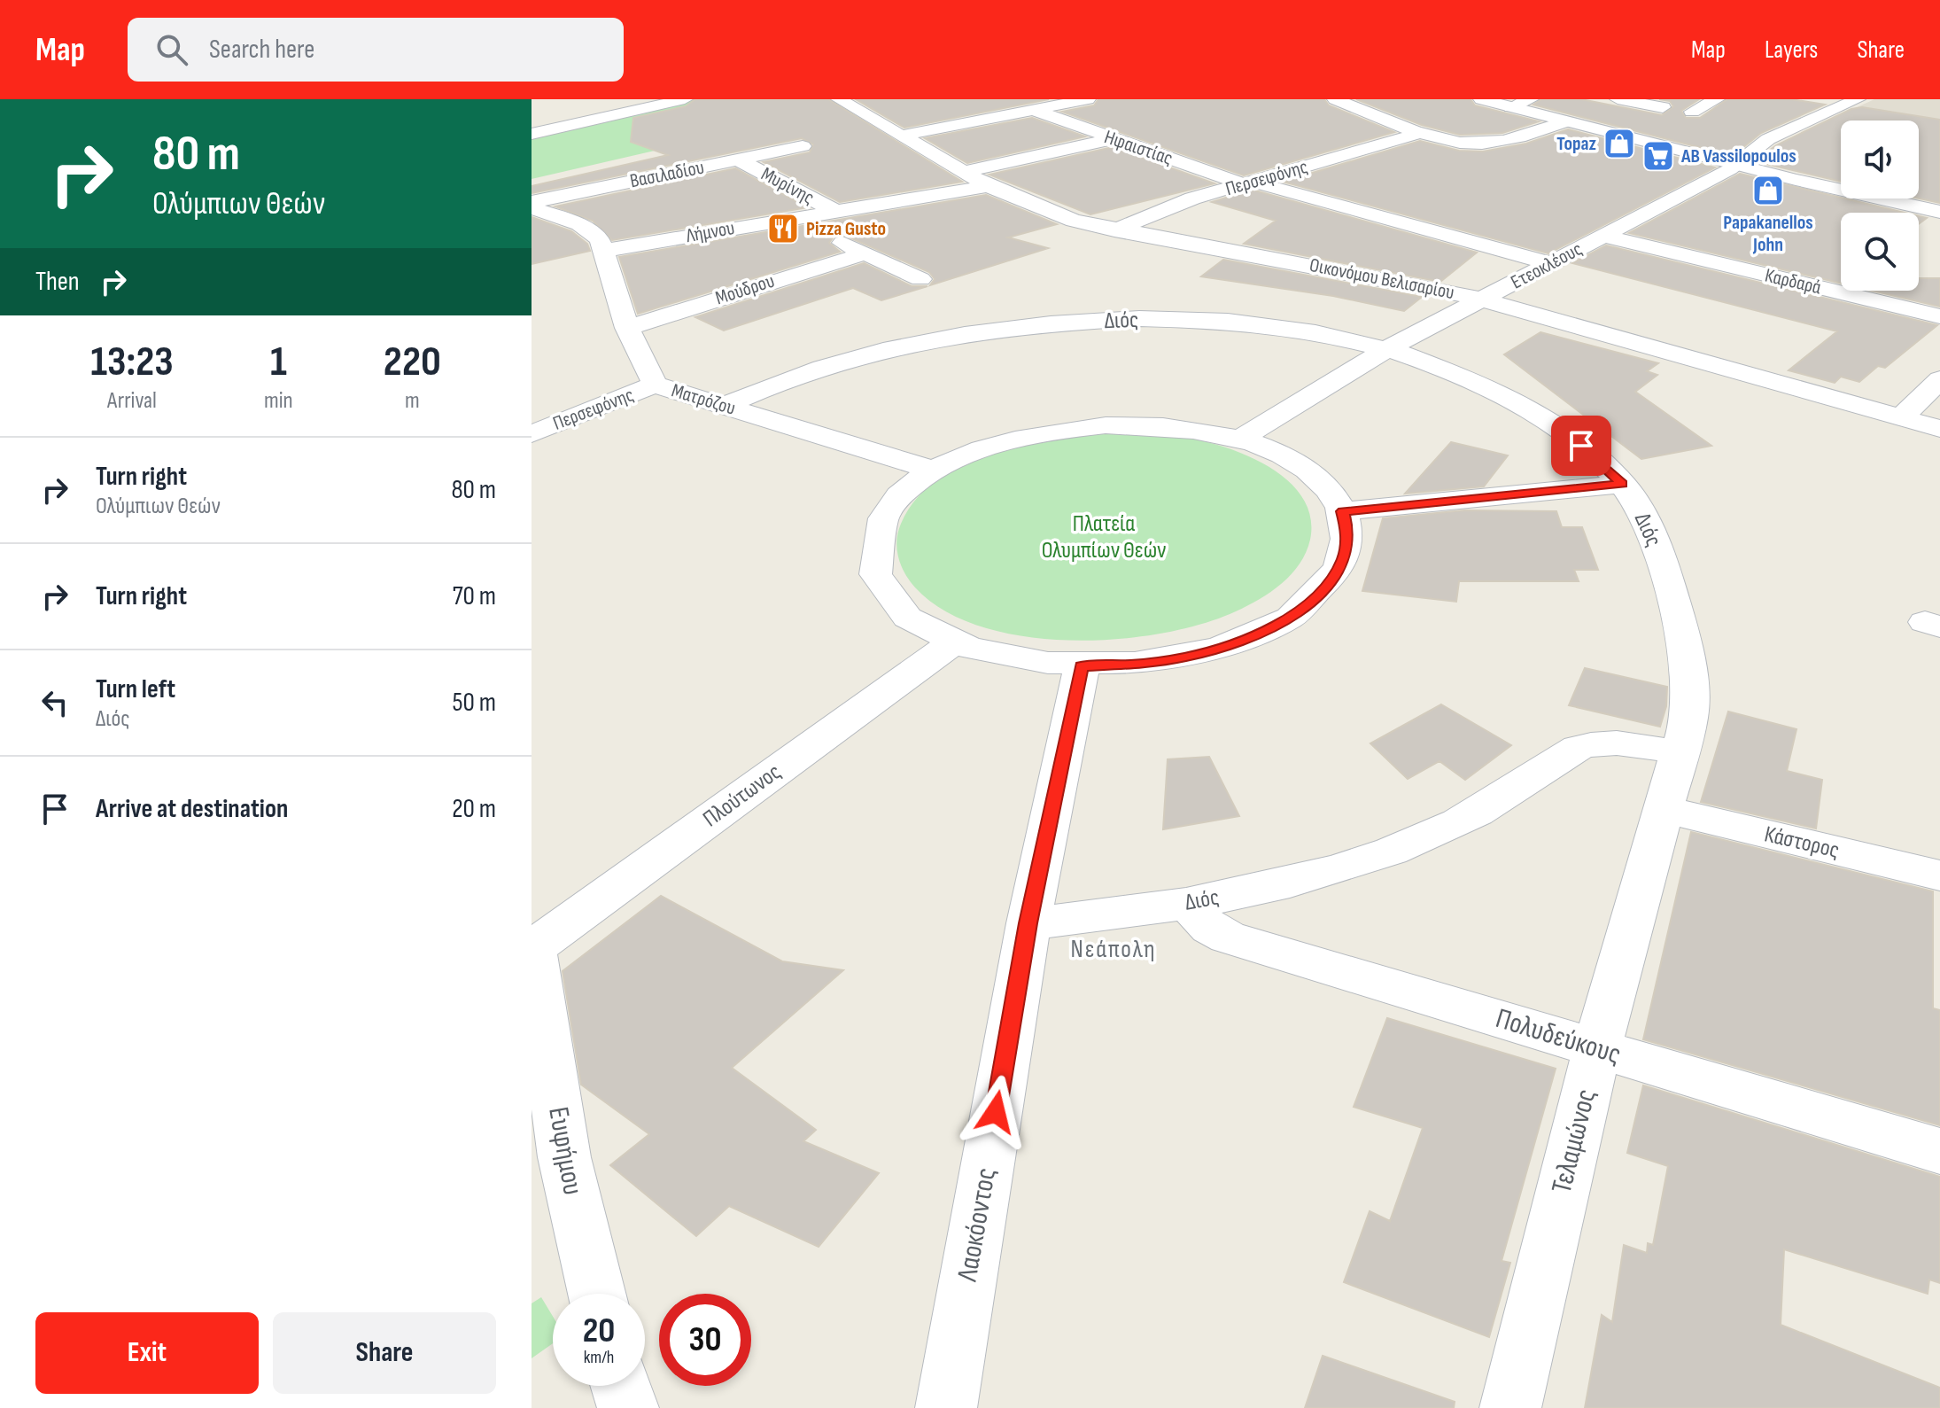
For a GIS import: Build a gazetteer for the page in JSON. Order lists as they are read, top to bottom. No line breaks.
{"streets":{"street":["Ηφαιστίας","Βασιλαδίου","Περσεφόνης","Μυρίνης","Λήμνου","Ετεοκλέους","Οικονόμου Βελισαρίου","Καρδαρά","Μούδρου","Διός","Ματρόζου","Πλούτωνος","Κάστορος","Πολυδεύκους","Τελαμώνος","Ευφήμου","Λαοκόοντος"]},"crossings":[["Ηφαιστίας","Περσεφόνης"],["Ηφαιστίας","Ετεοκλέους"],["Βασιλαδίου","Μυρίνης"],["Βασιλαδίου","Ματρόζου"],["Περσεφόνης","Οικονόμου Βελισαρίου"],["Περσεφόνης","Ματρόζου"],["Μυρίνης","Λήμνου"],["Λήμνου","Οικονόμου Βελισαρίου"],["Λήμνου","Ματρόζου"],["Ετεοκλέους","Οικονόμου Βελισαρίου"],["Ετεοκλέους","Καρδαρά"],["Ετεοκλέους","Διός"],["Μούδρου","Ματρόζου"],["Διός","Ματρόζου"],["Διός","Πολυδεύκους"],["Διός","Τελαμώνος"],["Διός","Λαοκόοντος"],["Πλούτωνος","Ευφήμου"],["Κάστορος","Τελαμώνος"],["Πολυδεύκους","Τελαμώνος"]],"districts":["Νεάπολη"],"parks":["Πλατεία Ολυμπίων Θεών"],"places":{"shop":["Topaz","Papakanellos John"],"supermarket":["AB Vassilopoulos"],"restaurant":["Pizza Gusto"]},"page":{"header":"Map","search":"Search here","nav":["Map","Layers","Share"],"turn":["80 m","Ολύμπιων Θεών"],"then":"Then","eta":["13:23","Arrival","1","min","220","m"],"list":[{"name":"Turn right","note":"Ολύμπιων Θεών","value":"80 m"},{"name":"Turn right","value":"70 m"},{"name":"Turn left","note":"Διός","value":"50 m"},{"name":"Arrive at destination","value":"20 m"}],"speed":"20 km/h","limit":"30","buttons":["Exit","Share"]}}
